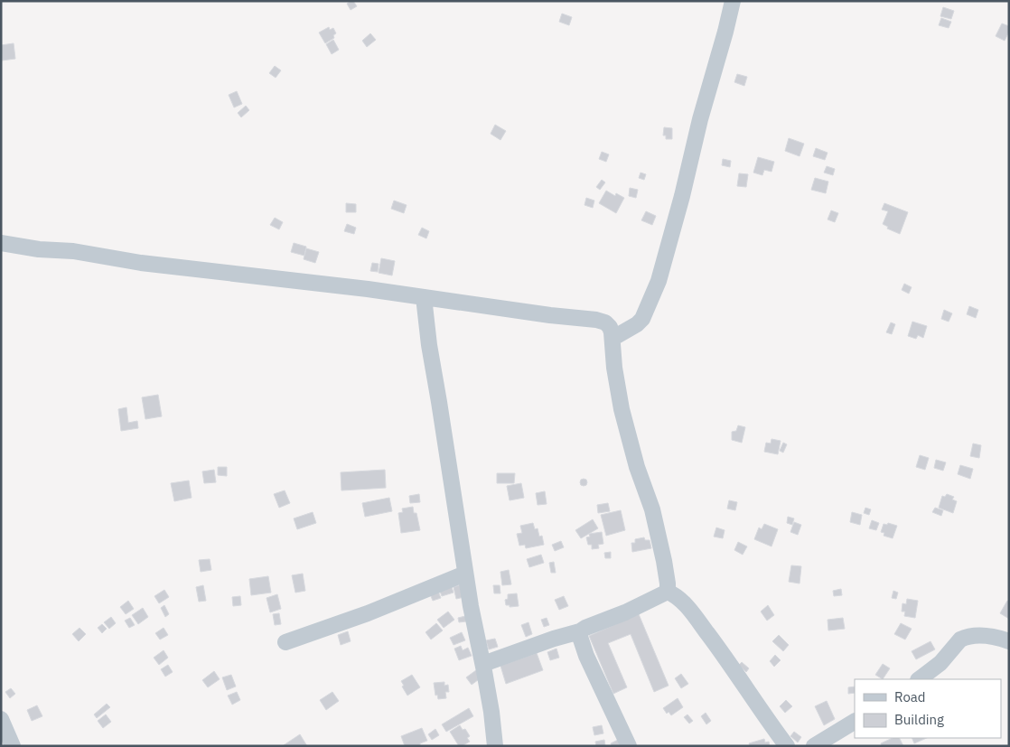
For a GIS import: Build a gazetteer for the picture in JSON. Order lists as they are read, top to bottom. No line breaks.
{"legend":["Road","Building"]}
